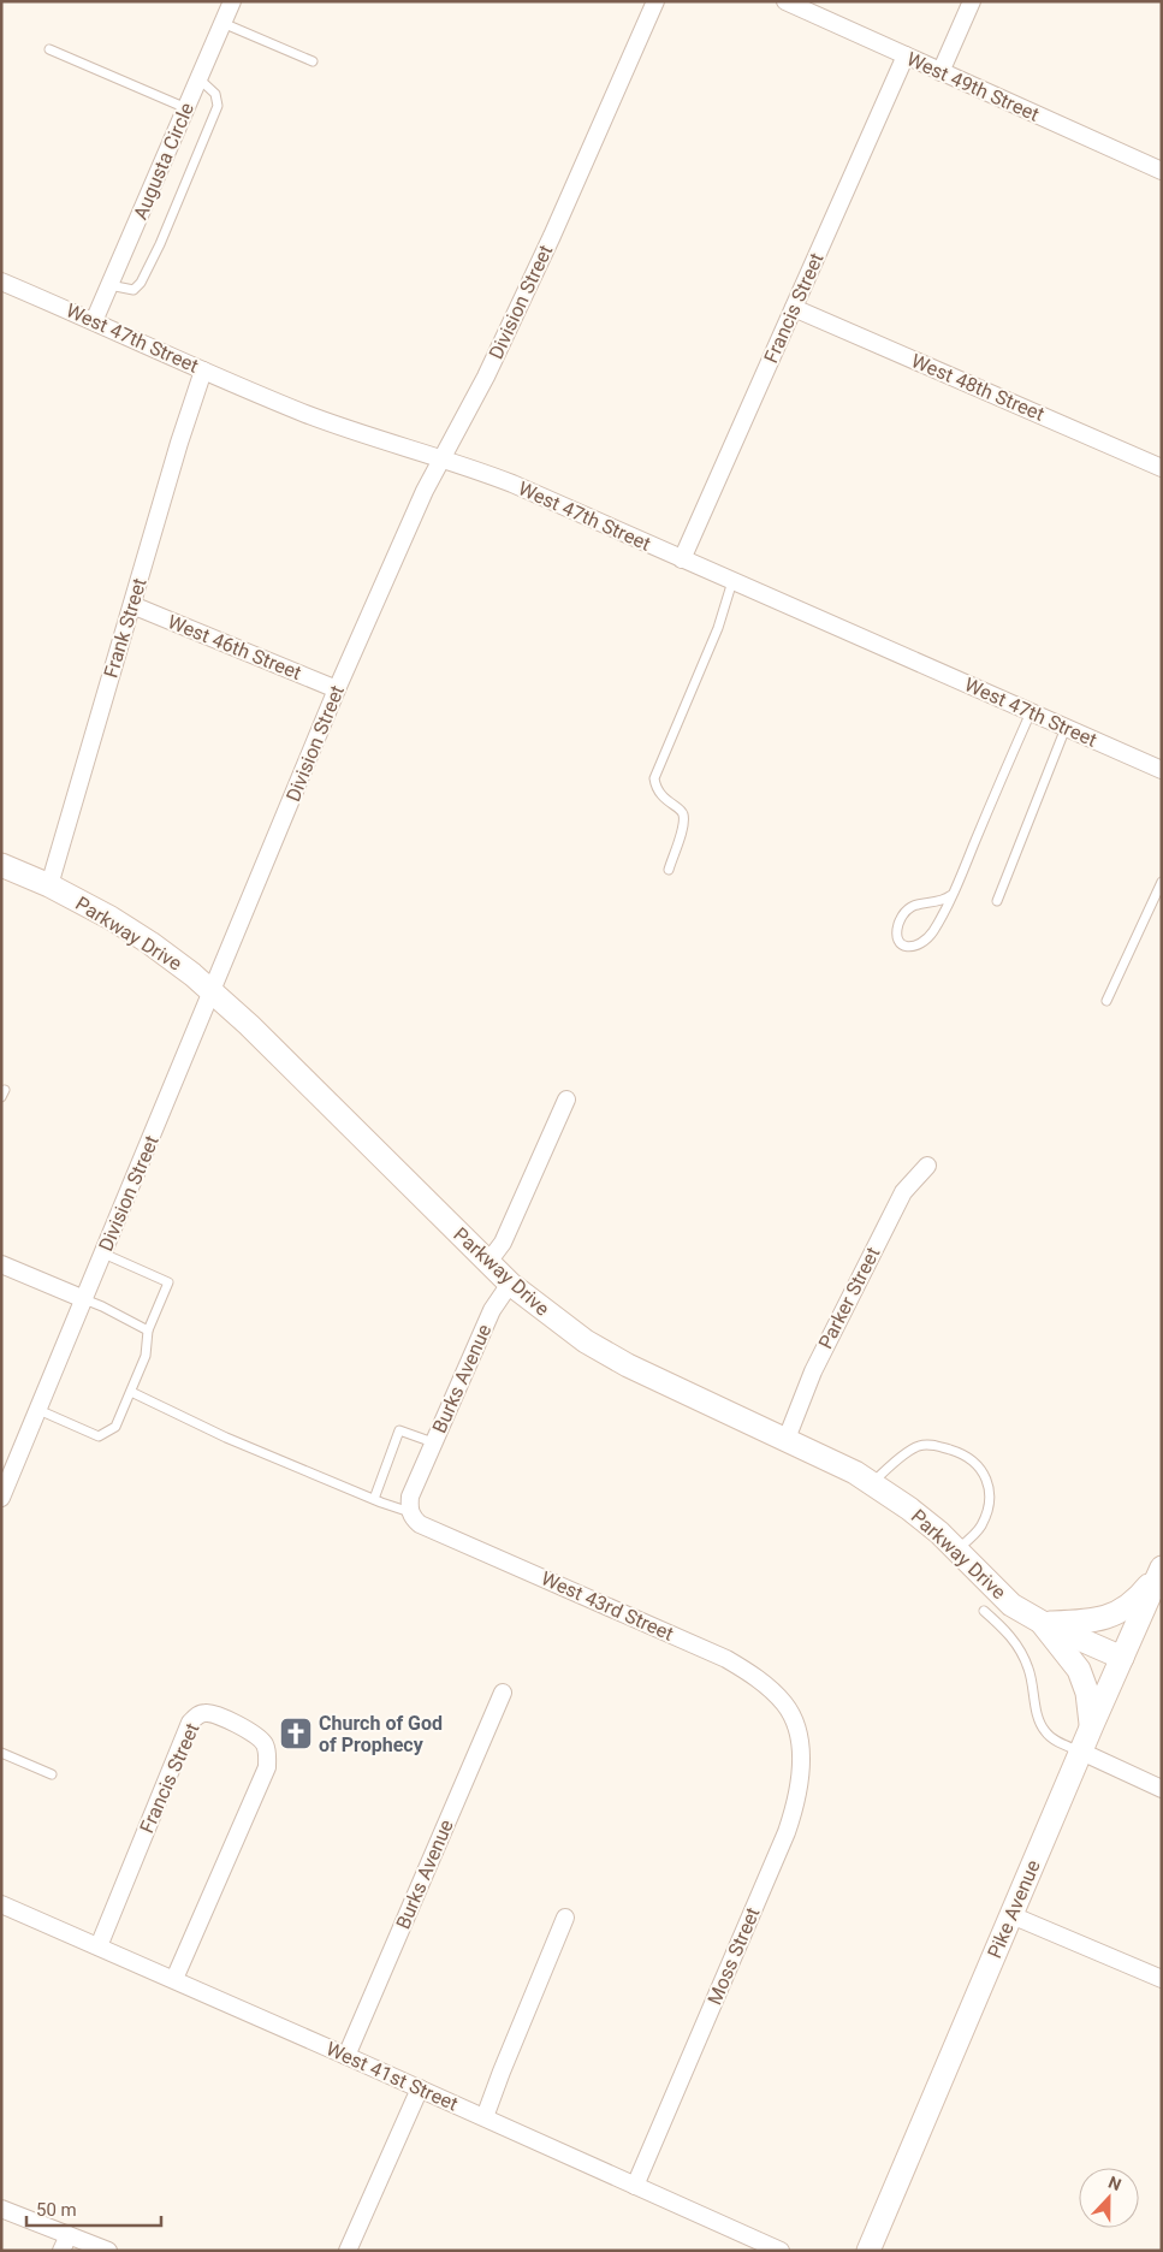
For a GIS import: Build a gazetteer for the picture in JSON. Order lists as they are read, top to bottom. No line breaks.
{"streets":{"street":["West 49th Street","Augusta Circle","Division Street","Francis Street","West 47th Street","West 48th Street","Frank Street","West 46th Street","Parkway Drive","Parker Street","Burks Avenue","West 43rd Street","Pike Avenue","Moss Street","West 41st Street"]},"crossings":[["West 49th Street","Francis Street"],["Augusta Circle","West 47th Street"],["Division Street","West 47th Street"],["Division Street","West 46th Street"],["Division Street","Parkway Drive"],["Francis Street","West 47th Street"],["Francis Street","West 48th Street"],["Francis Street","West 41st Street"],["West 47th Street","Frank Street"],["Frank Street","West 46th Street"],["Frank Street","Parkway Drive"],["Parkway Drive","Parker Street"],["Parkway Drive","Burks Avenue"],["Parkway Drive","Pike Avenue"],["Burks Avenue","West 43rd Street"],["Burks Avenue","West 41st Street"],["West 43rd Street","Moss Street"],["Moss Street","West 41st Street"]],"places":{"church":["Church of God of Prophecy"]},"scale_bar":"50 m","north":"top"}
